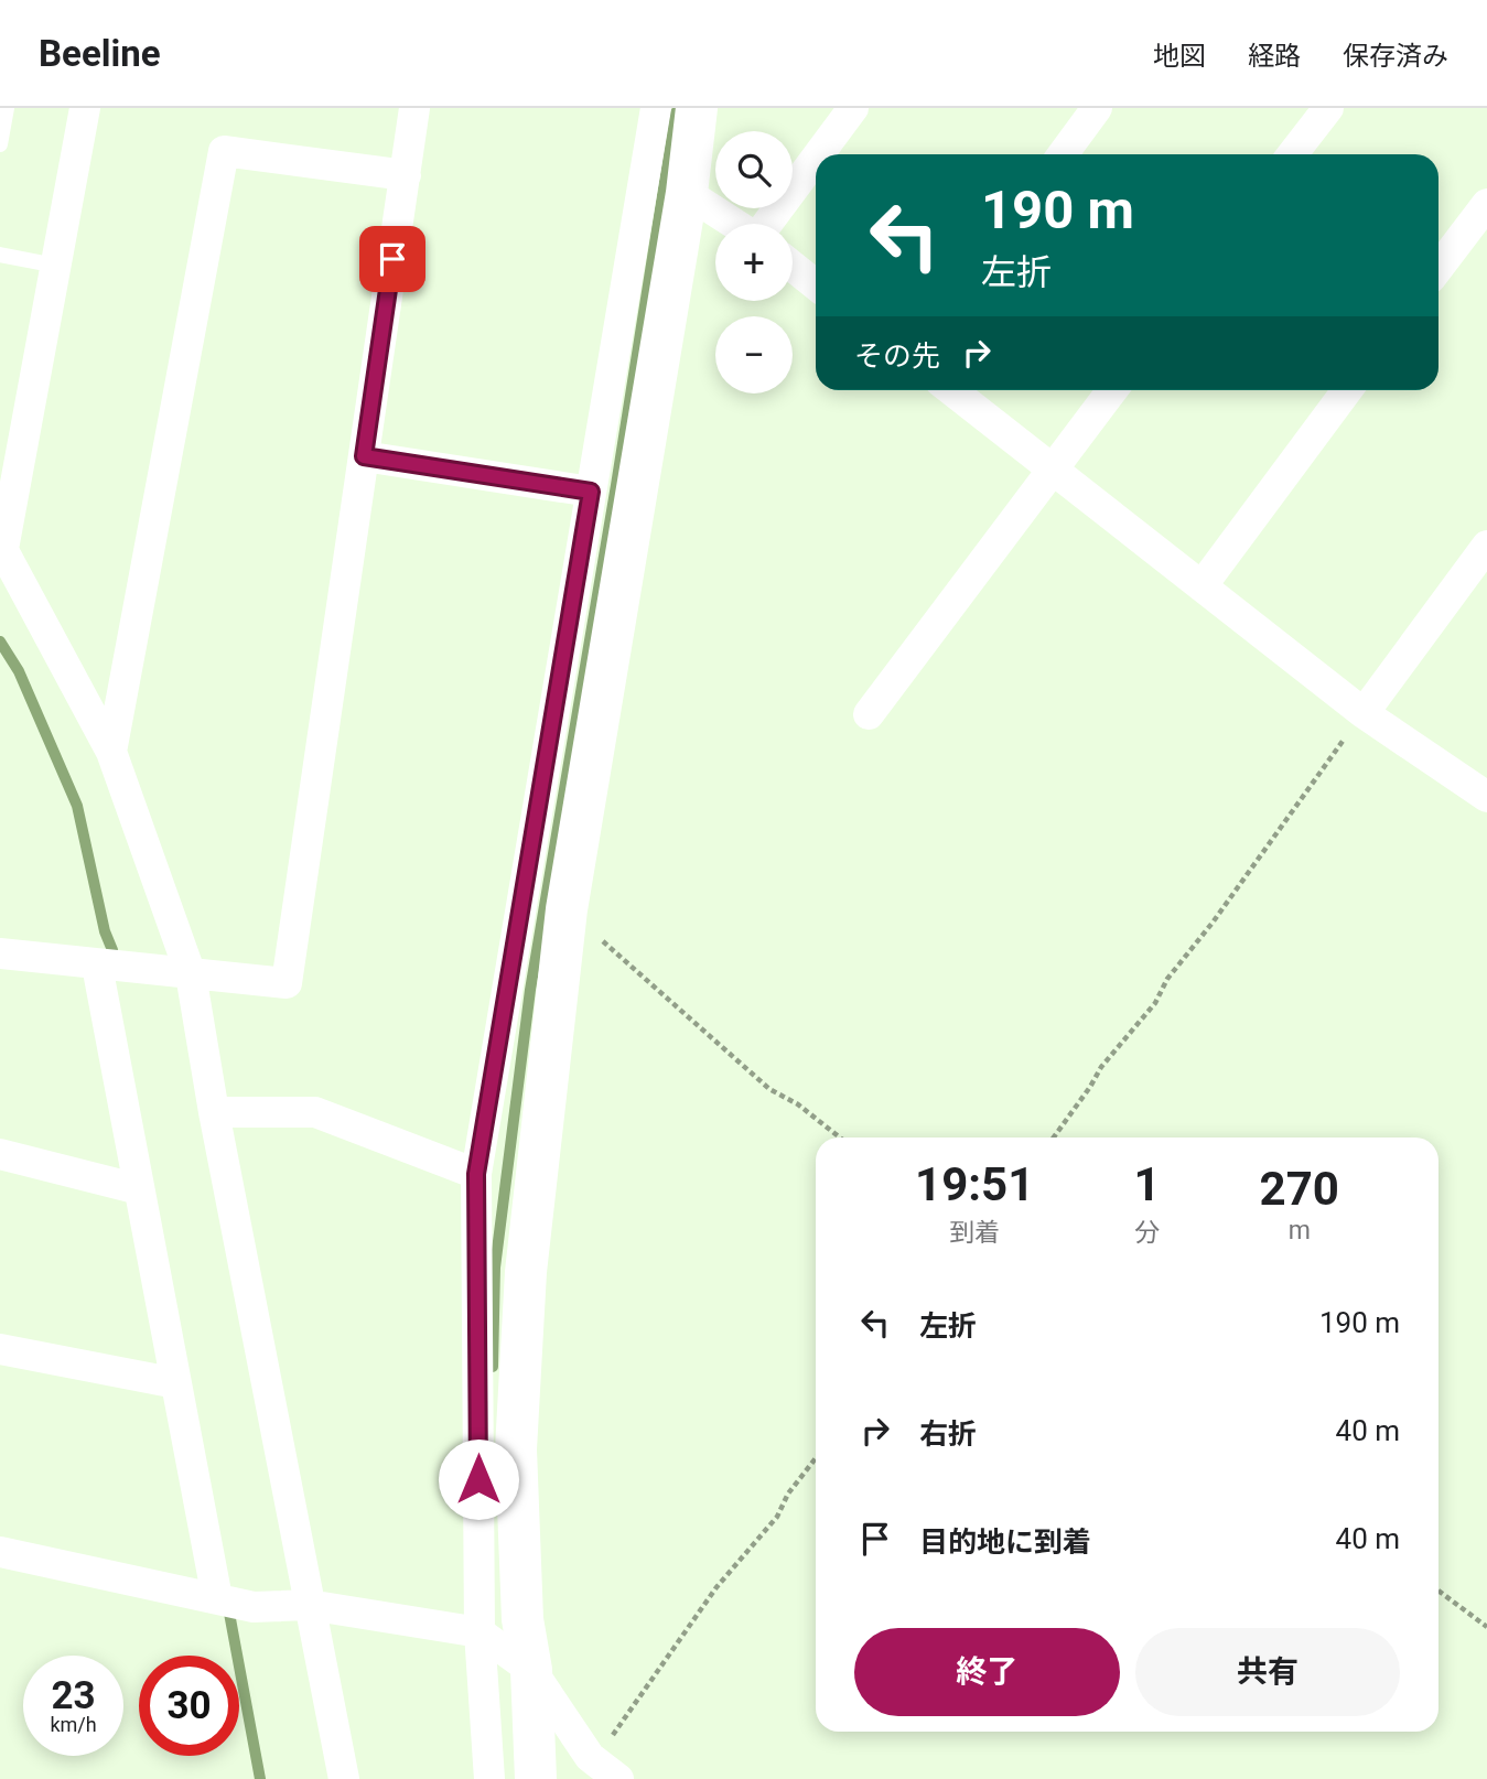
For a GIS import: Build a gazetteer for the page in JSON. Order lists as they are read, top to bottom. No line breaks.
{"page":{"header":"Beeline","nav":["地図","経路","保存済み"],"map_buttons":["+","−"],"turn":["190 m","左折"],"then":"その先","eta":["19:51","到着","1","分","270","m"],"list":[{"name":"左折","value":"190 m"},{"name":"右折","value":"40 m"},{"name":"目的地に到着","value":"40 m"}],"buttons":["終了","共有"],"speed":"23 km/h","limit":"30"}}
